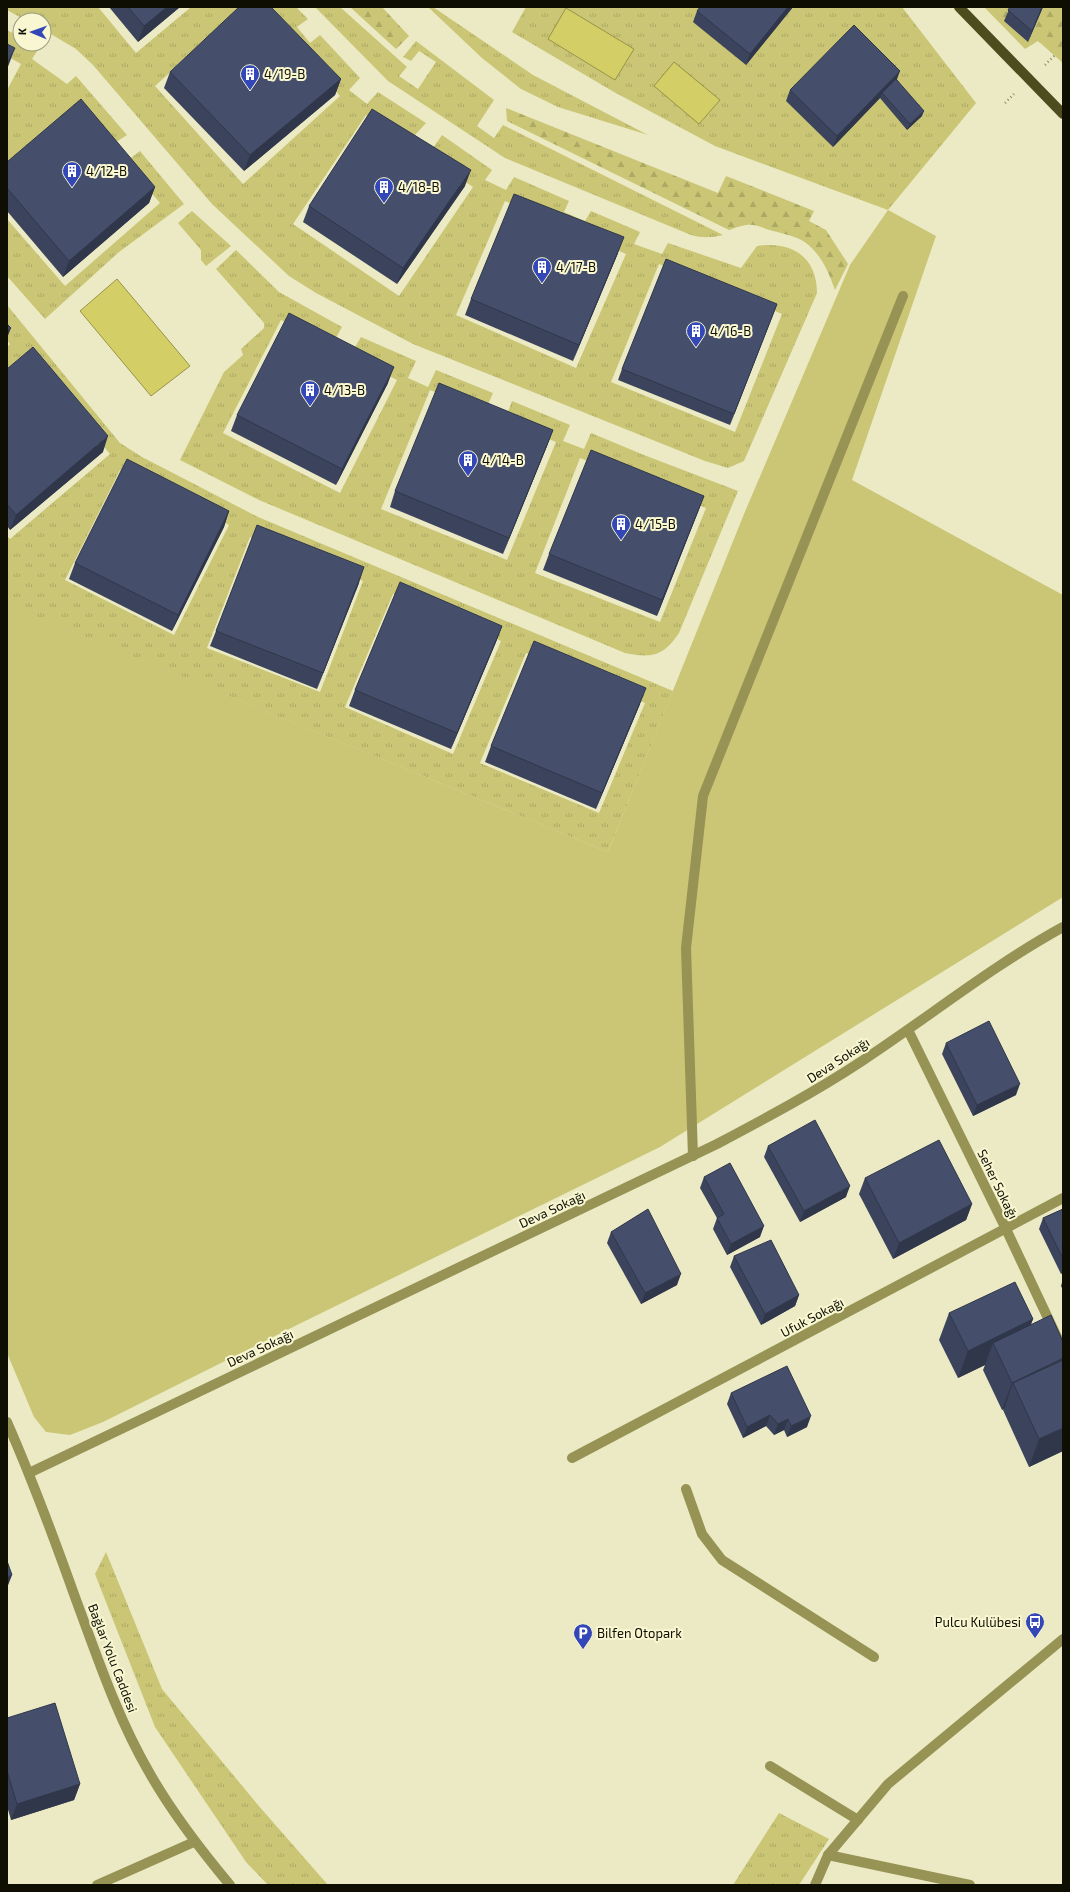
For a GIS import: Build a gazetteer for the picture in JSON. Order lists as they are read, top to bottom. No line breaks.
{"streets":{"street":["Deva Sokağı","Seher Sokağı","Ufuk Sokağı","Bağlar Yolu Caddesi"]},"crossings":[["Deva Sokağı","Seher Sokağı"],["Deva Sokağı","Bağlar Yolu Caddesi"],["Seher Sokağı","Ufuk Sokağı"]],"places":{"building":["4/19-B","4/12-B","4/18-B","4/17-B","4/16-B","4/13-B","4/14-B","4/15-B"],"bus stop":["Pulcu Kulübesi"],"parking":["Bilfen Otopark"]},"north":"left"}
